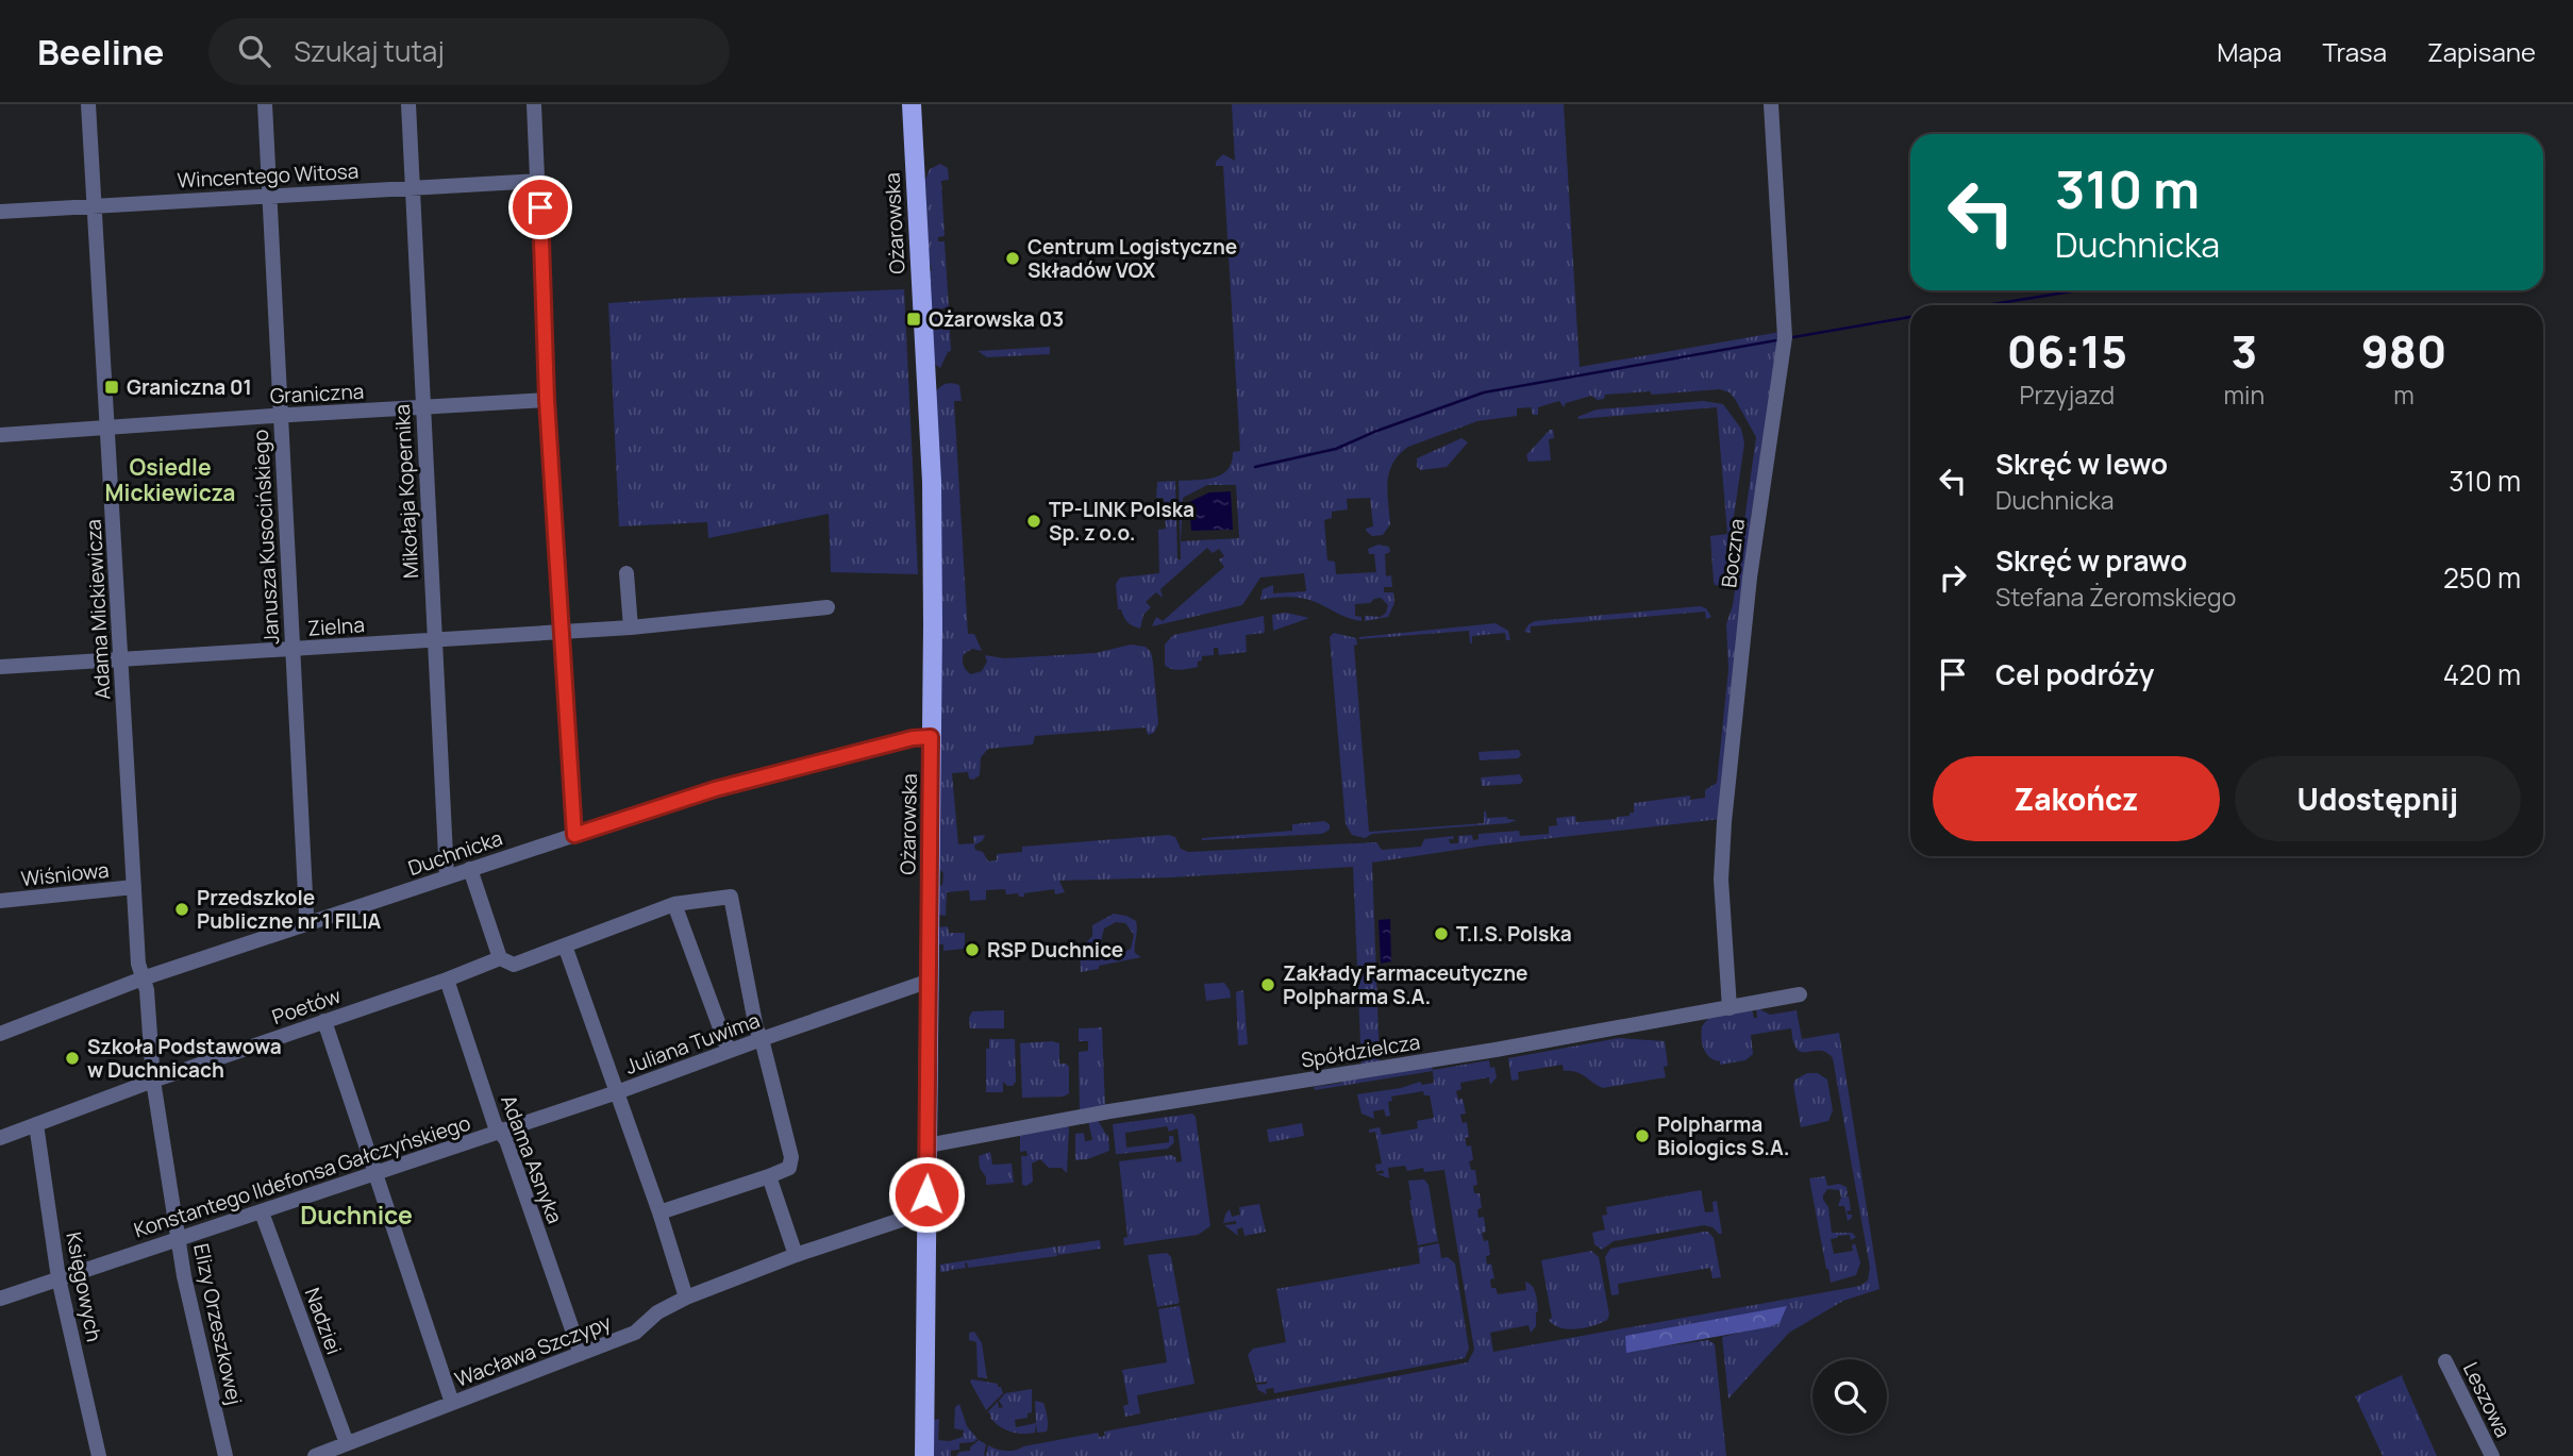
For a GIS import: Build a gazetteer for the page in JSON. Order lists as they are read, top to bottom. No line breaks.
{"streets":{"main road":["Ożarowska"],"street":["Wincentego Witosa","Graniczna","Mikołaja Kopernika","Janusza Kusocińskiego","Boczna","Adama Mickiewicza","Zielna","Duchnicka","Wiśniowa","Poetów","Juliana Tuwima","Spółdzielcza","Adama Asnyka","Konstantego Ildefonsa Gałczyńskiego","Księgowych","Nadziei","Elizy Orzeszkowej","Wacława Szczypy","Leszowa"]},"crossings":[["Wincentego Witosa","Mikołaja Kopernika"],["Wincentego Witosa","Janusza Kusocińskiego"],["Wincentego Witosa","Adama Mickiewicza"],["Ożarowska","Duchnicka"],["Ożarowska","Juliana Tuwima"],["Ożarowska","Spółdzielcza"],["Ożarowska","Wacława Szczypy"],["Graniczna","Mikołaja Kopernika"],["Graniczna","Janusza Kusocińskiego"],["Graniczna","Adama Mickiewicza"],["Mikołaja Kopernika","Zielna"],["Mikołaja Kopernika","Duchnicka"],["Janusza Kusocińskiego","Zielna"],["Janusza Kusocińskiego","Duchnicka"],["Boczna","Spółdzielcza"],["Adama Mickiewicza","Zielna"],["Adama Mickiewicza","Duchnicka"],["Adama Mickiewicza","Wiśniowa"],["Adama Mickiewicza","Elizy Orzeszkowej"],["Duchnicka","Elizy Orzeszkowej"],["Poetów","Juliana Tuwima"],["Poetów","Adama Asnyka"],["Poetów","Księgowych"],["Poetów","Elizy Orzeszkowej"],["Juliana Tuwima","Konstantego Ildefonsa Gałczyńskiego"],["Adama Asnyka","Konstantego Ildefonsa Gałczyńskiego"],["Adama Asnyka","Wacława Szczypy"],["Konstantego Ildefonsa Gałczyńskiego","Księgowych"],["Konstantego Ildefonsa Gałczyńskiego","Nadziei"],["Konstantego Ildefonsa Gałczyńskiego","Elizy Orzeszkowej"],["Nadziei","Wacława Szczypy"]],"districts":["Osiedle Mickiewicza","Duchnice"],"places":{"other":["Centrum Logistyczne Składów VOX","TP-LINK Polska Sp. z o.o.","Przedszkole Publiczne nr 1 FILIA","T.I.S. Polska","RSP Duchnice","Zakłady Farmaceutyczne Polpharma S.A.","Szkoła Podstawowa w Duchnicach","Polpharma Biologics S.A."],"transit":["Ożarowska 03","Graniczna 01"]},"page":{"header":"Beeline","search":"Szukaj tutaj","nav":["Mapa","Trasa","Zapisane"],"turn":["310 m","Duchnicka"],"eta":["06:15","Przyjazd","3","min","980","m"],"list":[{"name":"Skręć w lewo","note":"Duchnicka","value":"310 m"},{"name":"Skręć w prawo","note":"Stefana Żeromskiego","value":"250 m"},{"name":"Cel podróży","value":"420 m"}],"buttons":["Zakończ","Udostępnij"]}}
